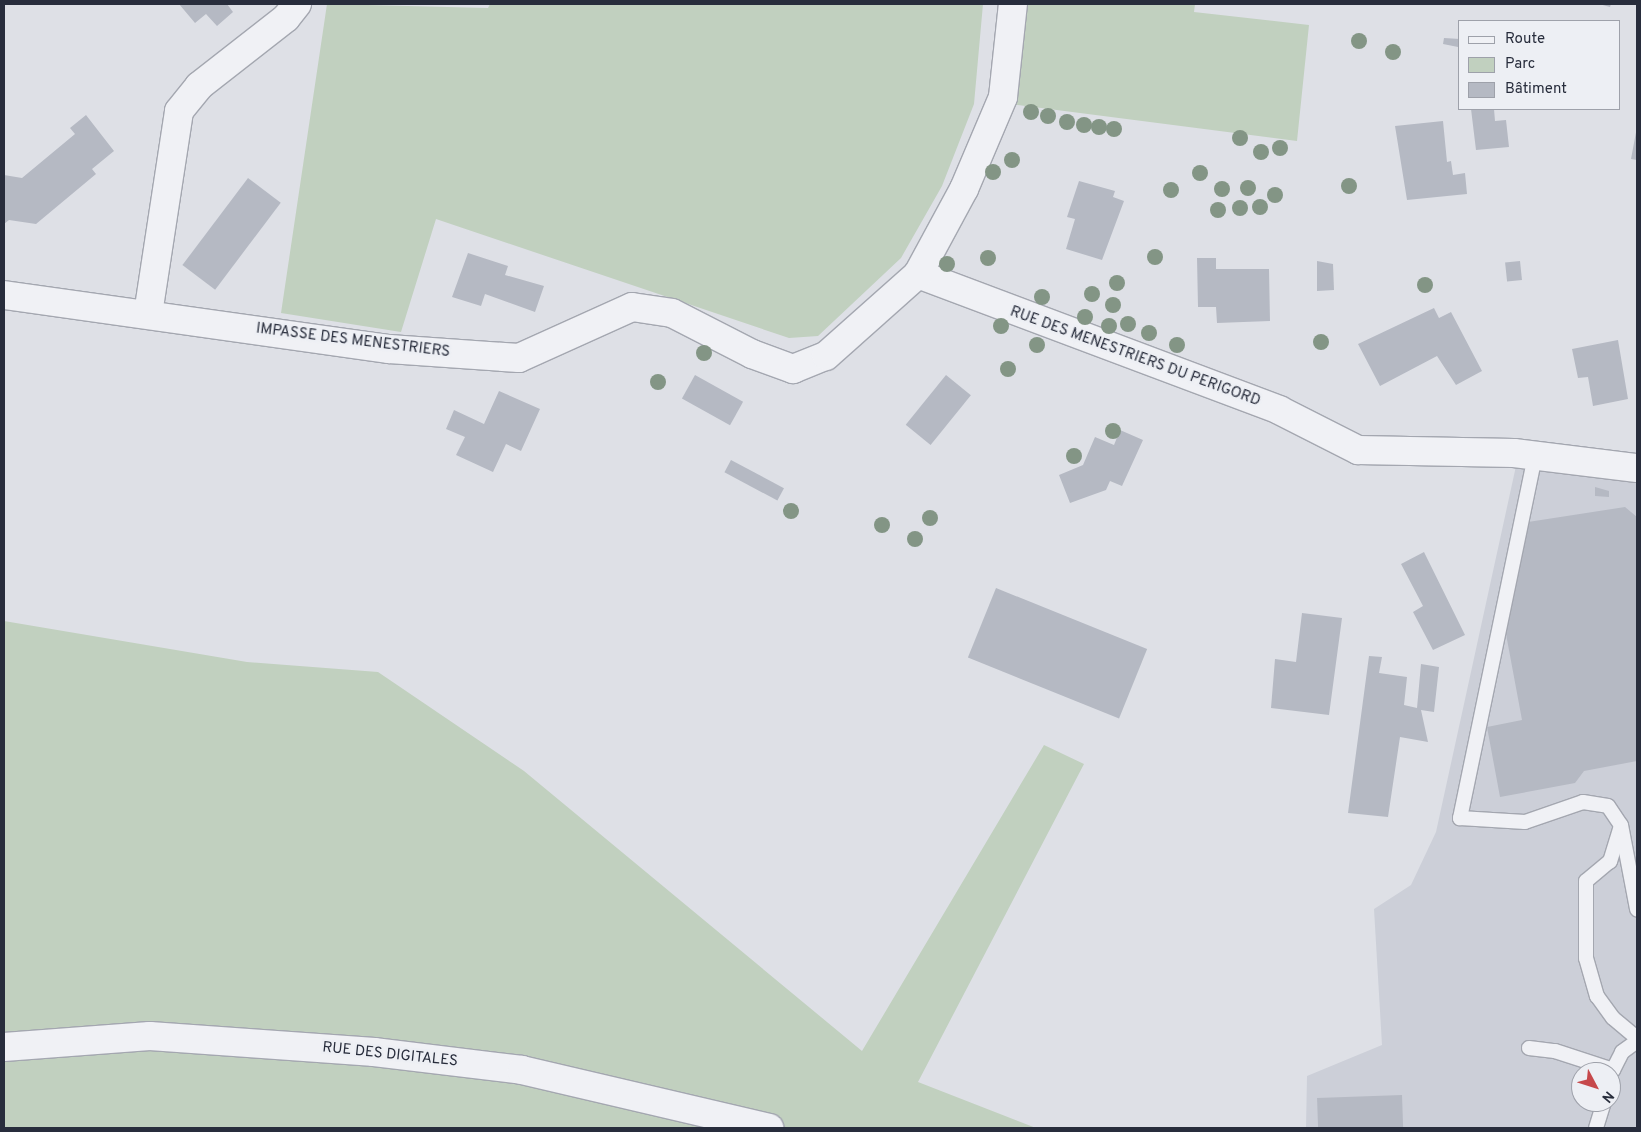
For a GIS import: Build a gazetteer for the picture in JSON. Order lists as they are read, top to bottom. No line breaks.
{"streets":{"street":["IMPASSE DES MENESTRIERS","RUE DES MENESTRIERS DU PERIGORD","RUE DES DIGITALES"]},"crossings":[["IMPASSE DES MENESTRIERS","RUE DES MENESTRIERS DU PERIGORD"]],"legend":["Route","Parc","Bâtiment"],"north":"bottom right"}
